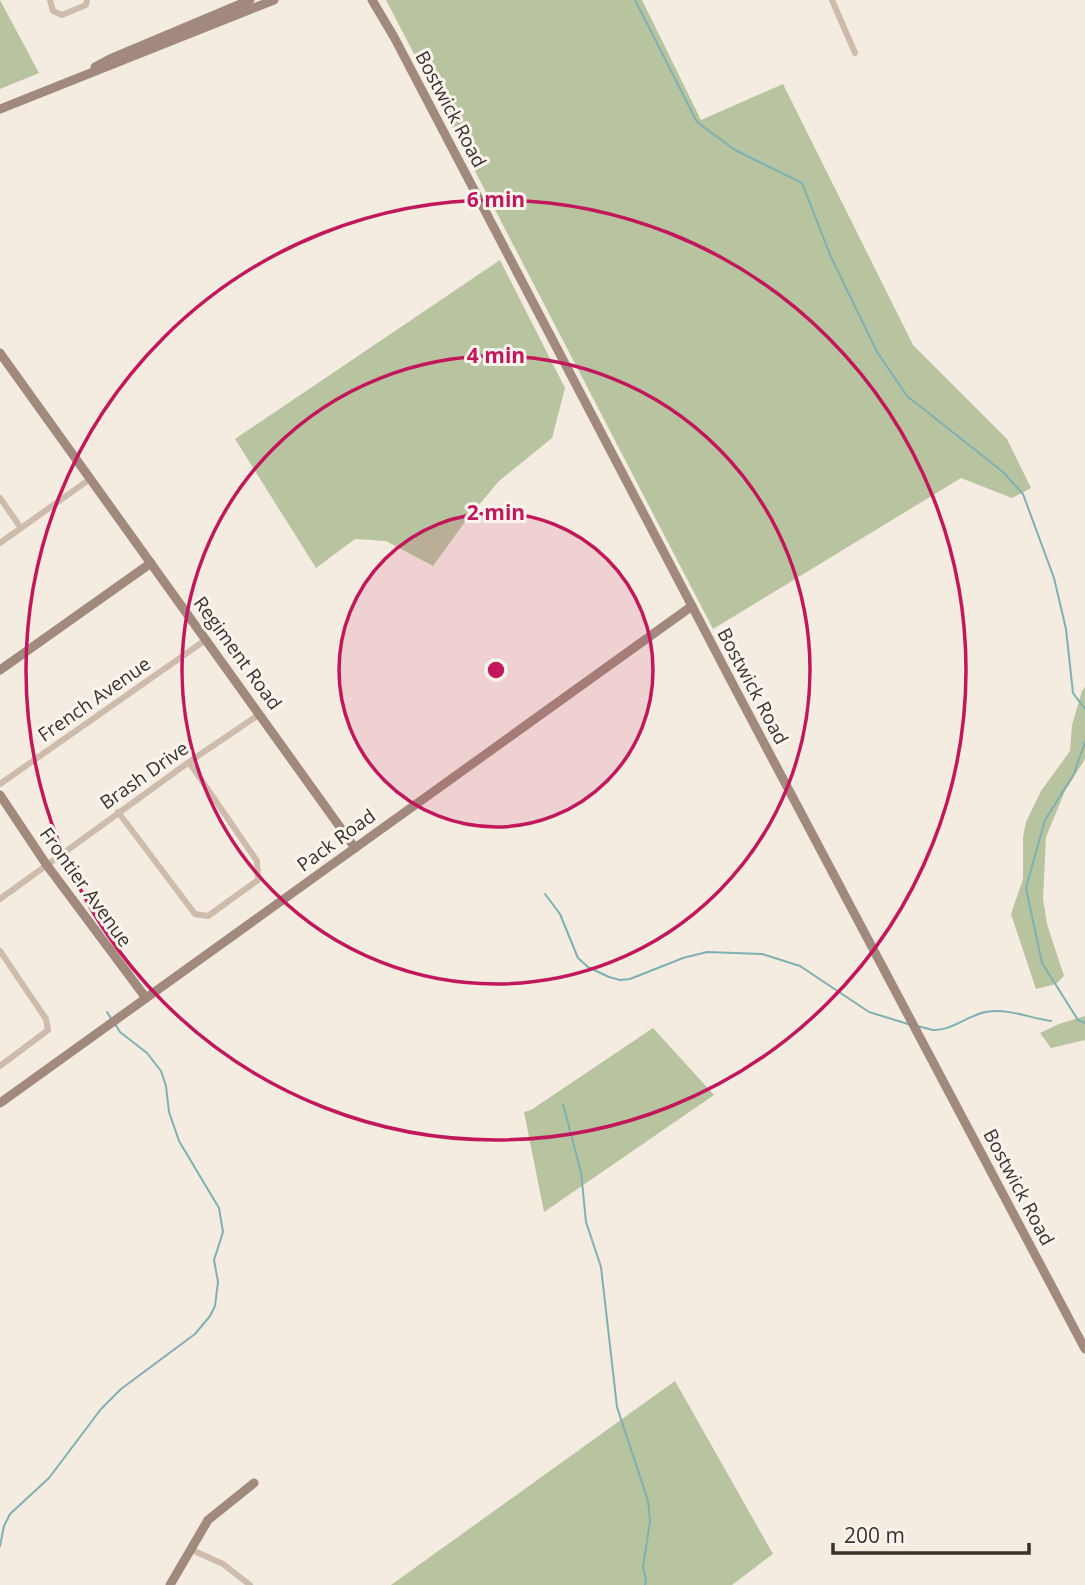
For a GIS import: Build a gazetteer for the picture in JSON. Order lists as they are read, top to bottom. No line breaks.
{"streets":{"main road":["Bostwick Road","Regiment Road","Pack Road","Frontier Avenue"],"street":["French Avenue","Brash Drive"]},"crossings":[["Bostwick Road","Pack Road"],["Regiment Road","French Avenue"],["Regiment Road","Brash Drive"],["Regiment Road","Pack Road"],["Brash Drive","Frontier Avenue"],["Pack Road","Frontier Avenue"]],"scale_bar":"200 m","rings":["6 min","4 min","2 min"]}
